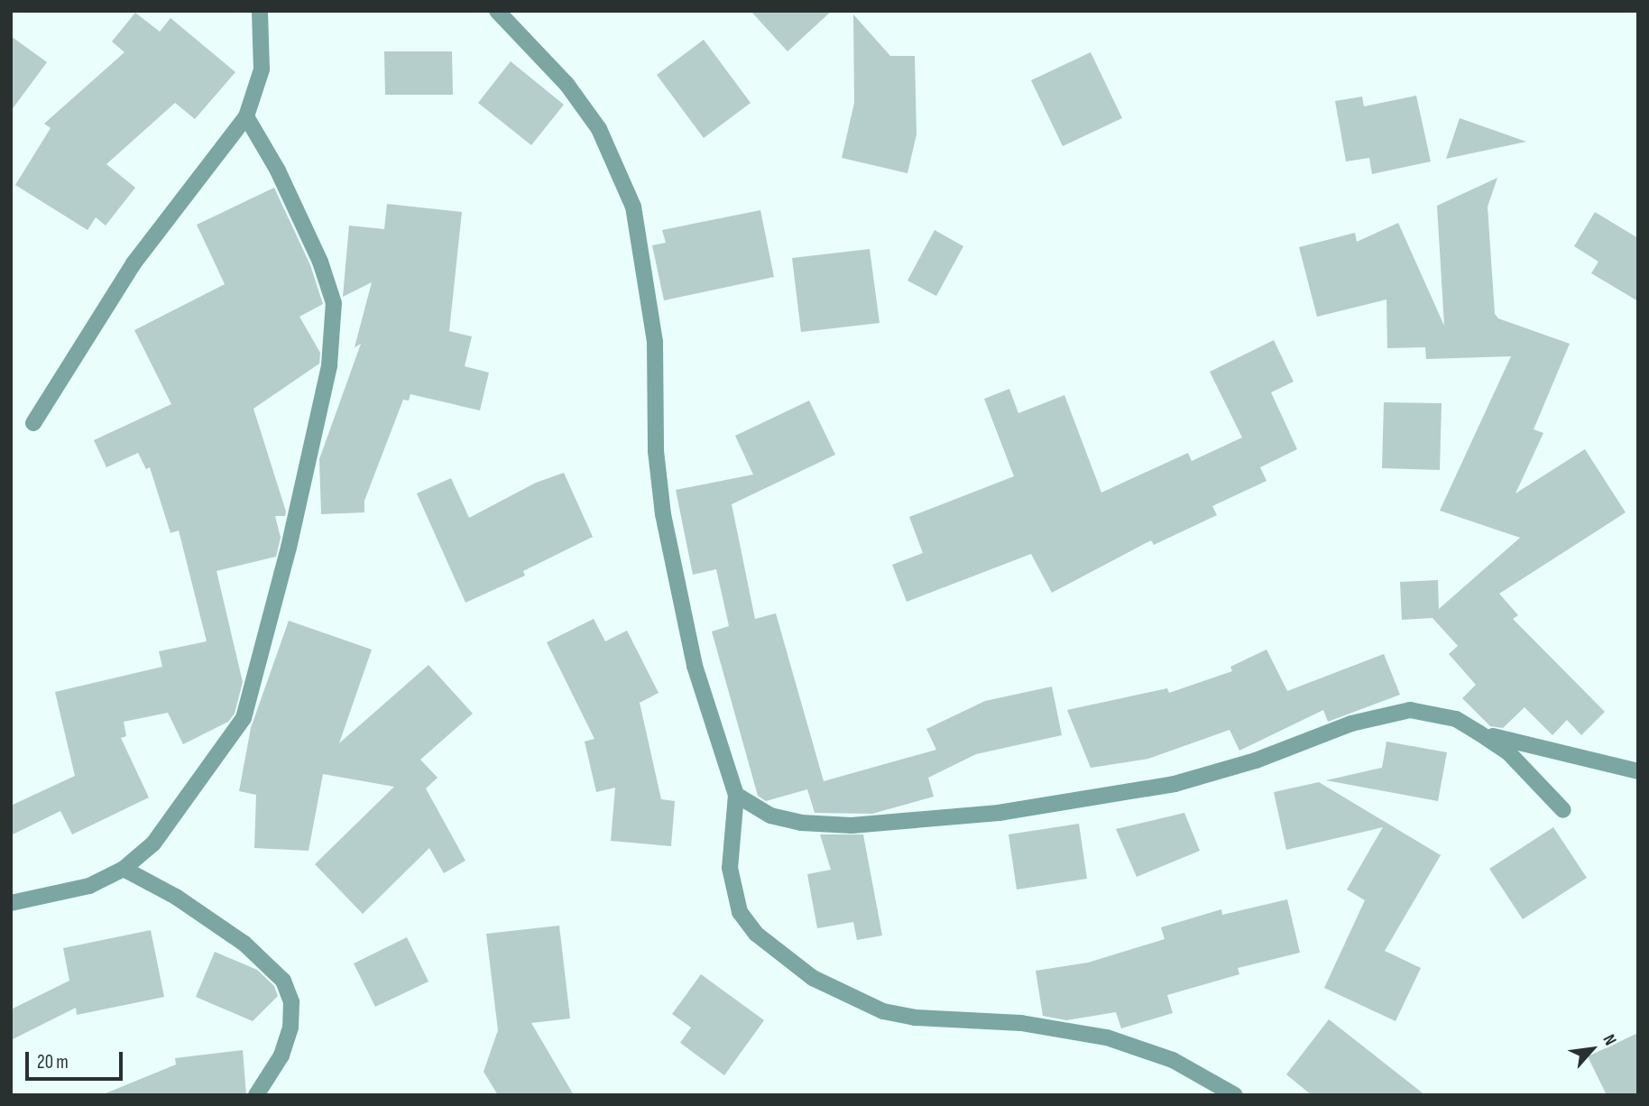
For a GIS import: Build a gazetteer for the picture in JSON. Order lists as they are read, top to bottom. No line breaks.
{"scale_bar":"20 m","north":"top right"}
